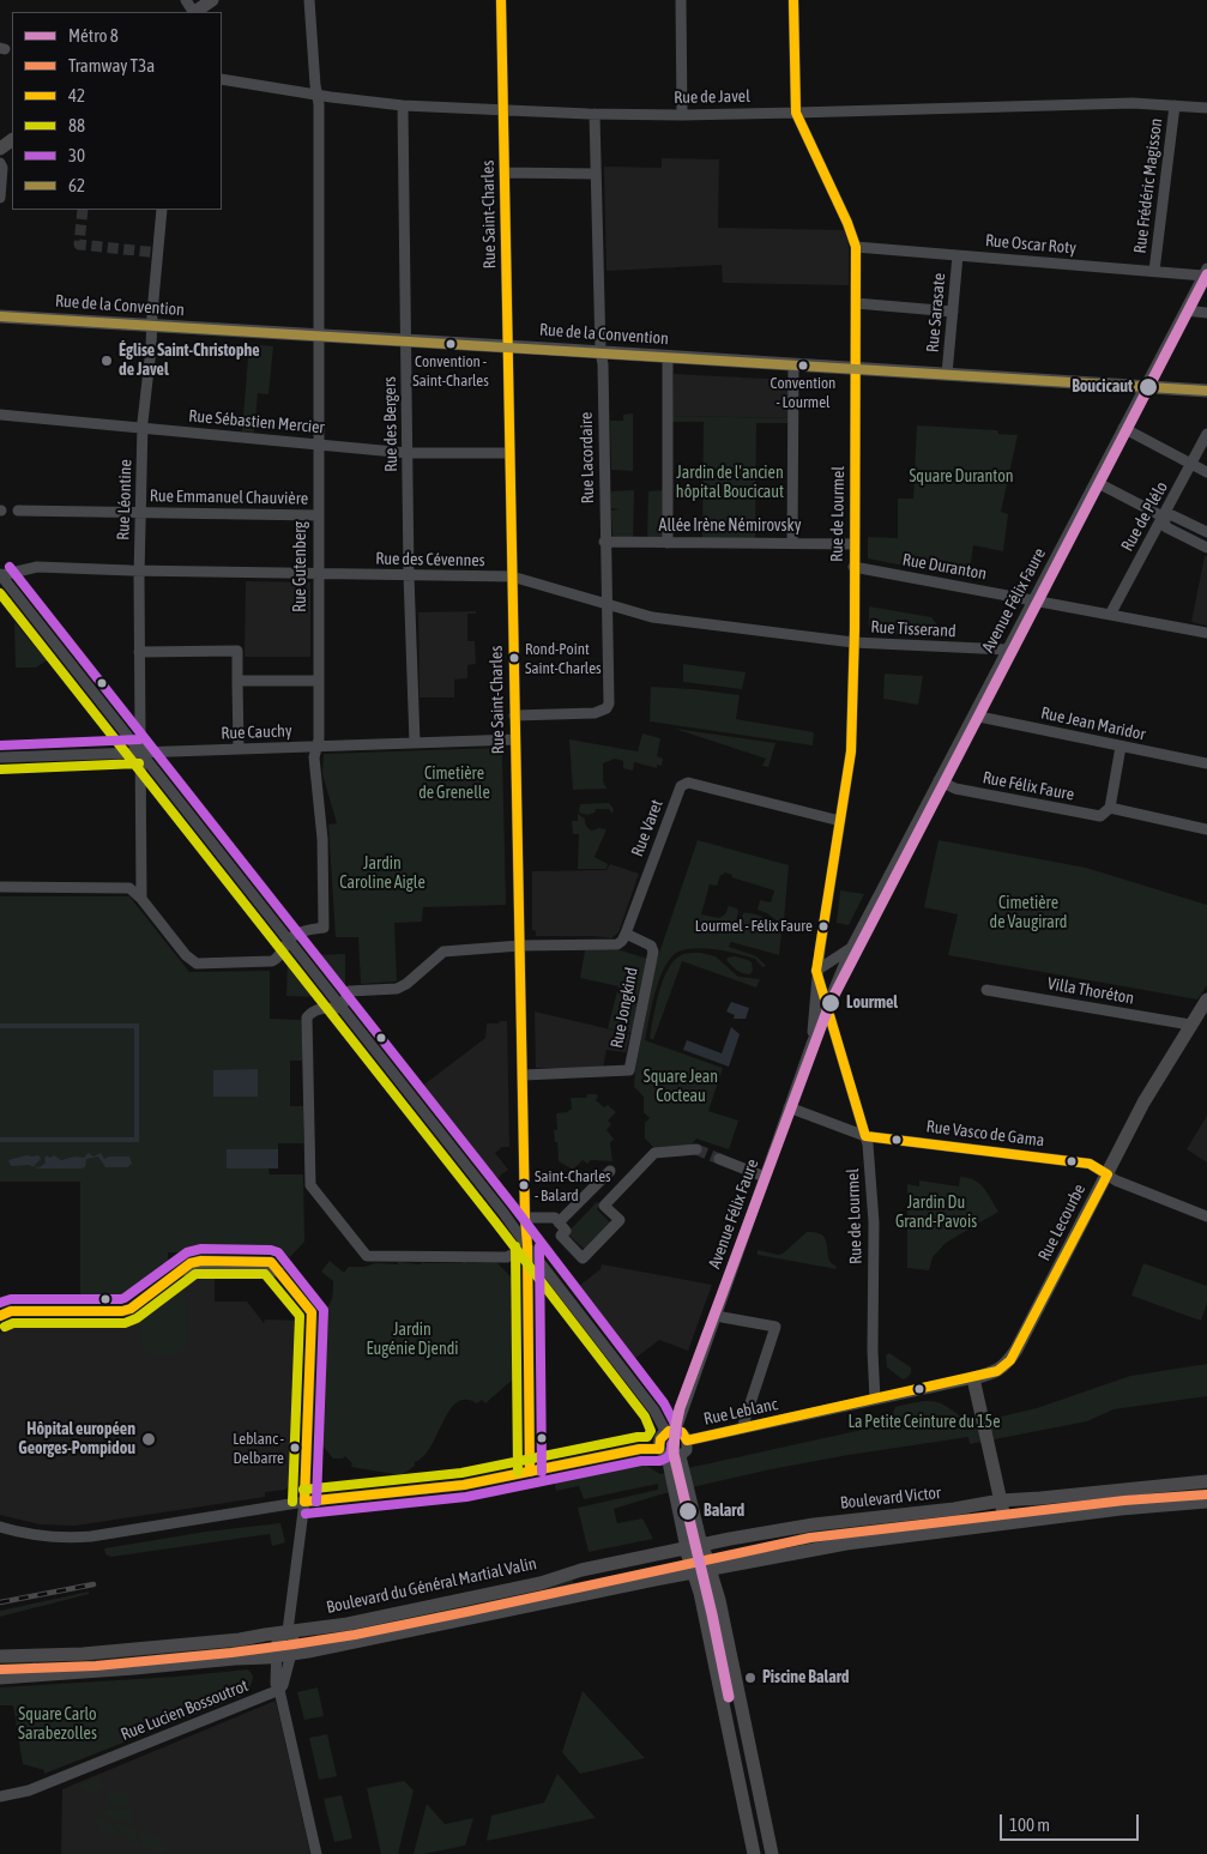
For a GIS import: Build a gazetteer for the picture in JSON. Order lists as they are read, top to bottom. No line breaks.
{"streets":{"main road":["Rue de la Convention","Rue Lecourbe","Boulevard Victor","Boulevard du Général Martial Valin"],"street":["Rue de Javel","Rue Frédéric Magisson","Rue Saint-Charles","Rue Oscar Roty","Rue Sarasate","Rue Sébastien Mercier","Rue des Bergers","Rue Lacordaire","Rue Emmanuel Chauvière","Rue Léontine","Rue de Lourmel","Rue de Plélo","Allée Irène Némirovsky","Rue des Cévennes","Rue Gutenberg","Rue Duranton","Avenue Félix Faure","Rue Tisserand","Rue Jean Maridor","Rue Cauchy","Rue Félix Faure","Rue Varet","Villa Thoréton","Rue Jongkind","Rue Vasco de Gama","Rue Leblanc","Rue Lucien Bossoutrot"]},"crossings":[["Rue de Javel","Rue Frédéric Magisson"],["Rue de Javel","Rue Saint-Charles"],["Rue de Javel","Rue des Bergers"],["Rue de Javel","Rue Lacordaire"],["Rue de Javel","Rue de Lourmel"],["Rue de Javel","Rue Gutenberg"],["Rue Frédéric Magisson","Rue Oscar Roty"],["Rue Saint-Charles","Rue de la Convention"],["Rue Saint-Charles","Rue Sébastien Mercier"],["Rue Saint-Charles","Rue Lacordaire"],["Rue Saint-Charles","Rue des Cévennes"],["Rue Saint-Charles","Rue Cauchy"],["Rue Saint-Charles","Rue Jongkind"],["Rue Oscar Roty","Rue Sarasate"],["Rue Oscar Roty","Rue de Lourmel"],["Rue Oscar Roty","Avenue Félix Faure"],["Rue de la Convention","Rue Sarasate"],["Rue de la Convention","Rue des Bergers"],["Rue de la Convention","Rue Lacordaire"],["Rue de la Convention","Rue Léontine"],["Rue de la Convention","Rue de Lourmel"],["Rue de la Convention","Rue Gutenberg"],["Rue de la Convention","Avenue Félix Faure"],["Rue Sébastien Mercier","Rue des Bergers"],["Rue Sébastien Mercier","Rue Léontine"],["Rue Sébastien Mercier","Rue Gutenberg"],["Rue des Bergers","Rue des Cévennes"],["Rue des Bergers","Rue Cauchy"],["Rue Lacordaire","Allée Irène Némirovsky"],["Rue Lacordaire","Rue des Cévennes"],["Rue Emmanuel Chauvière","Rue Léontine"],["Rue Emmanuel Chauvière","Rue Gutenberg"],["Rue Léontine","Rue des Cévennes"],["Rue Léontine","Rue Cauchy"],["Rue de Lourmel","Allée Irène Némirovsky"],["Rue de Lourmel","Rue des Cévennes"],["Rue de Lourmel","Rue Duranton"],["Rue de Lourmel","Avenue Félix Faure"],["Rue de Lourmel","Rue Tisserand"],["Rue de Lourmel","Rue Varet"],["Rue de Lourmel","Rue Vasco de Gama"],["Rue de Lourmel","Rue Leblanc"],["Rue de Plélo","Rue Duranton"],["Rue des Cévennes","Rue Gutenberg"],["Rue des Cévennes","Rue Tisserand"],["Rue Gutenberg","Rue Cauchy"],["Rue Duranton","Avenue Félix Faure"],["Avenue Félix Faure","Rue Tisserand"],["Avenue Félix Faure","Rue Jean Maridor"],["Avenue Félix Faure","Rue Félix Faure"],["Avenue Félix Faure","Rue Vasco de Gama"],["Avenue Félix Faure","Rue Leblanc"],["Rue Varet","Rue Jongkind"],["Villa Thoréton","Rue Lecourbe"],["Rue Vasco de Gama","Rue Lecourbe"],["Rue Lecourbe","Rue Leblanc"],["Boulevard Victor","Boulevard du Général Martial Valin"]],"parks":["Jardin de l'ancien hôpital Boucicaut","Square Duranton","Cimetière de Grenelle","Jardin Caroline Aigle","Cimetière de Vaugirard","Square Jean Cocteau","Jardin Du Grand-Pavois","Jardin Eugénie Djendi","La Petite Ceinture du 15e","Square Carlo Sarabezolles"],"places":["Convention - Saint-Charles","Église Saint-Christophe de Javel","Convention - Lourmel","Boucicaut","Rond-Point Saint-Charles","Lourmel - Félix Faure","Lourmel","Saint-Charles - Balard","Hôpital européen Georges-Pompidou","Leblanc - Delbarre","Balard","Piscine Balard"],"lines":["transit line 42","metro line 8","transit line 62","transit line 30","transit line 88","tram line T3a"],"legend":["Métro 8","Tramway T3a","42","88","30","62"],"scale_bar":"100 m"}
